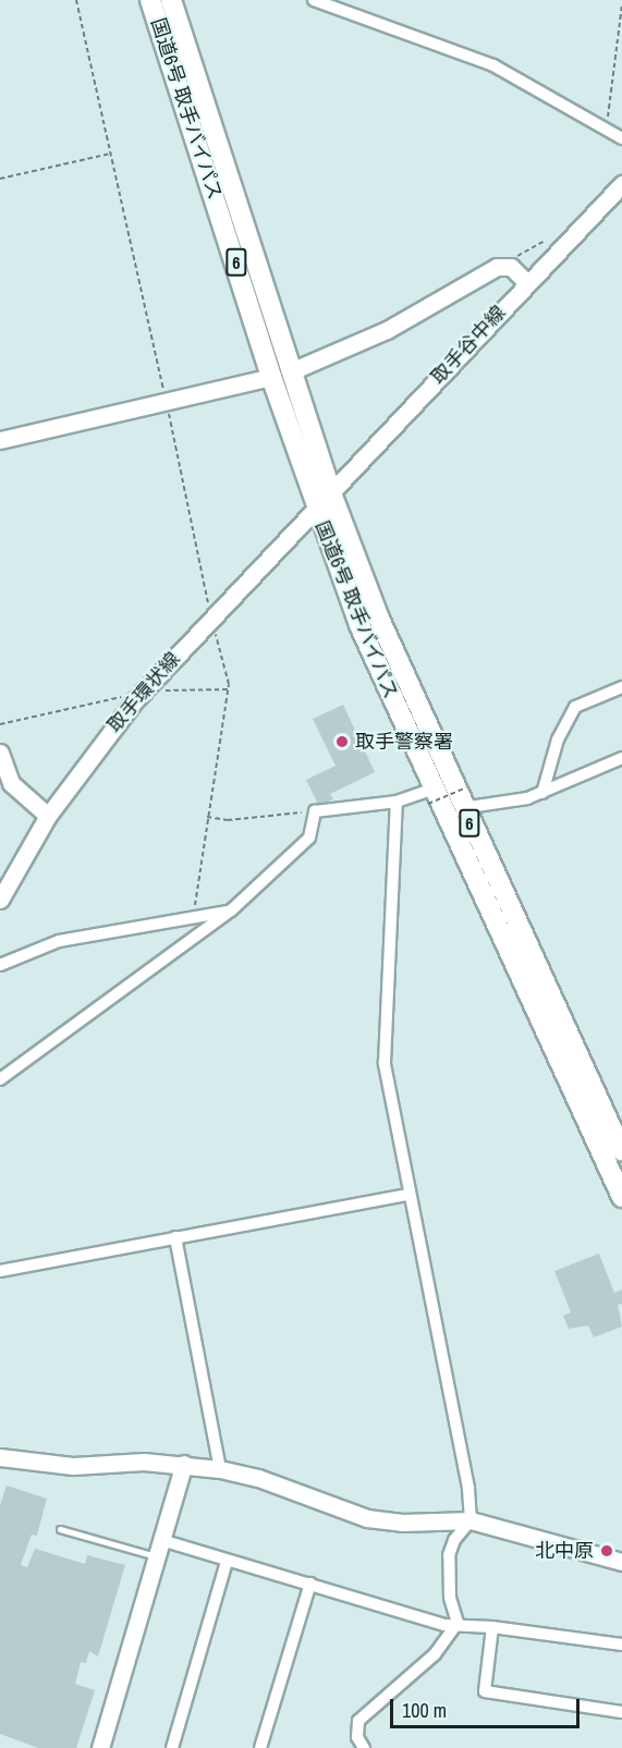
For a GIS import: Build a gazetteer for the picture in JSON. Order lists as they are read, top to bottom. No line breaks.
{"streets":{"highway":["国道6号 取手バイパス","6"],"street":["取手谷中線","取手環状線"]},"crossings":[["国道6号 取手バイパス","取手谷中線"],["国道6号 取手バイパス","取手環状線"],["取手谷中線","取手環状線"]],"places":["取手警察署","北中原"],"scale_bar":"100 m"}
